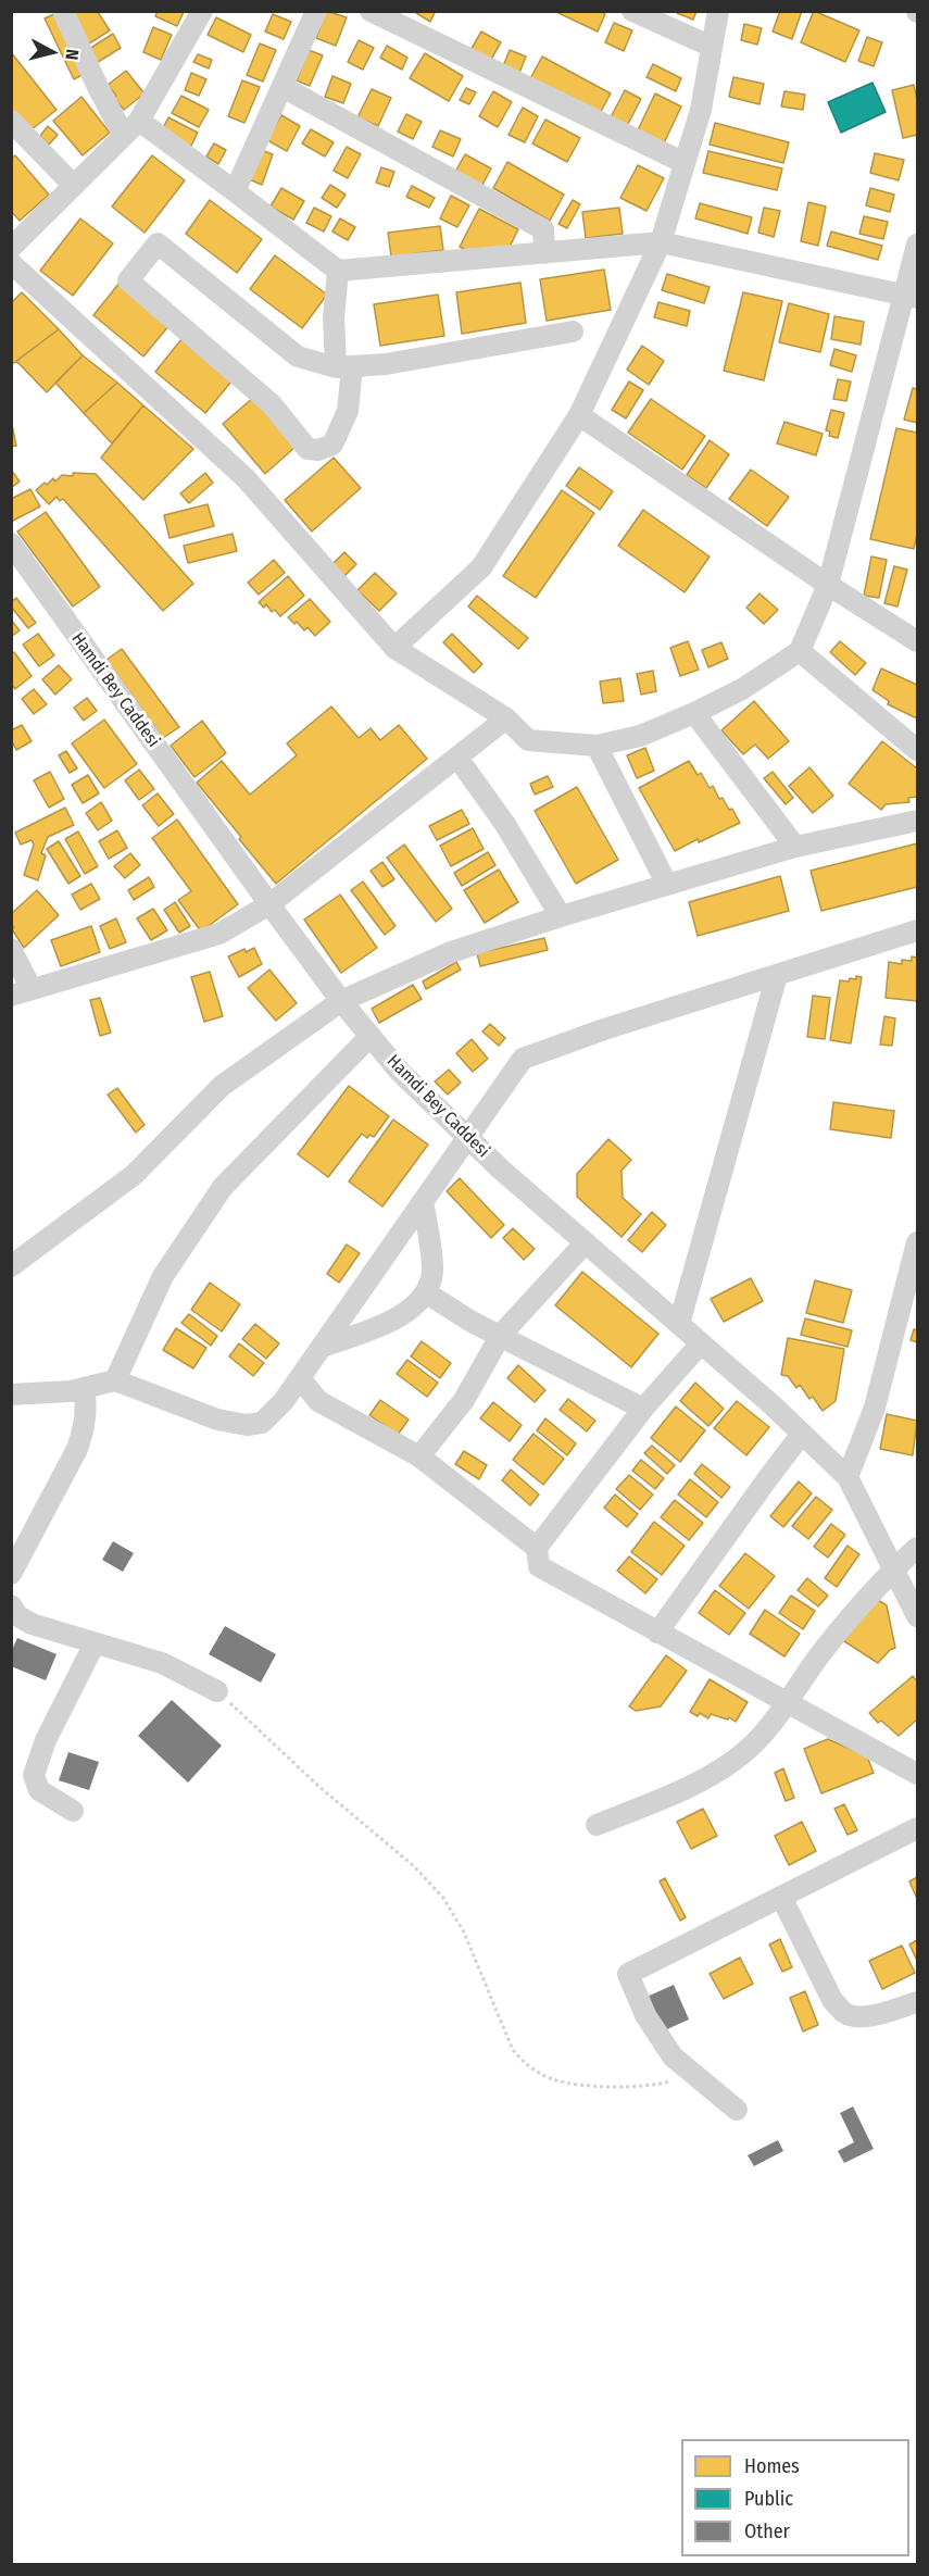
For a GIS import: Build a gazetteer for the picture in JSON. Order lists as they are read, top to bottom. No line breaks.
{"streets":{"street":["Hamdi Bey Caddesi"]},"legend":["Homes","Public","Other"],"north":"right"}
